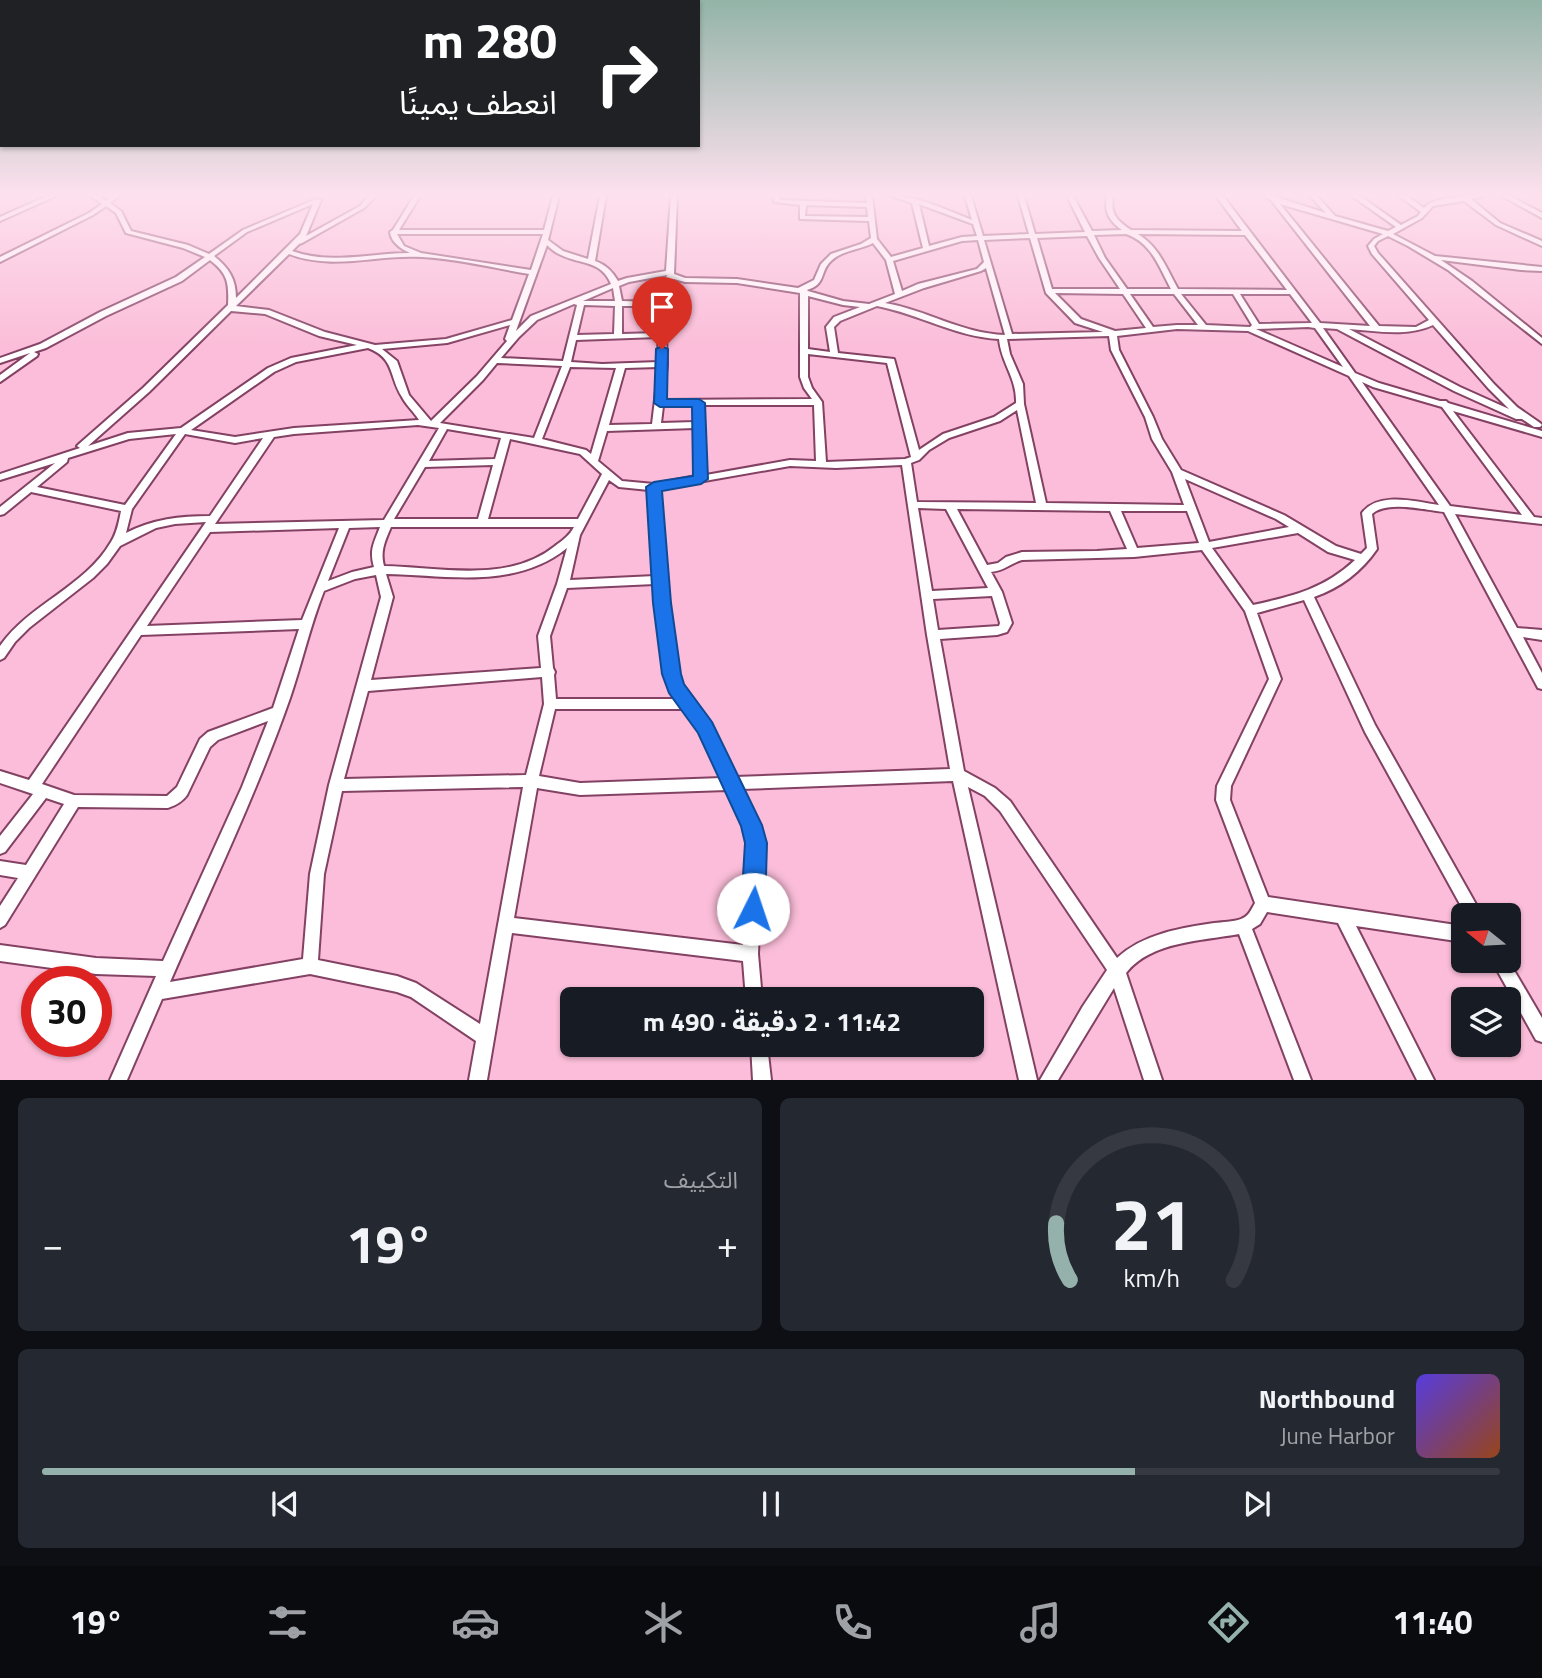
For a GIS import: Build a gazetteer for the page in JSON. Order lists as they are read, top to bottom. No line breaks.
{"north":"left","page":{"turn":["280 m","انعطف يمينًا"],"limit":"30","trip":"11:42 · 2 دقيقة · 490 m","tile":"التكييف","heat":["−","19°","+"],"song":["Northbound","June Harbor"],"tabs":["11:40","19°"],"gauge":["21","km/h"]}}
